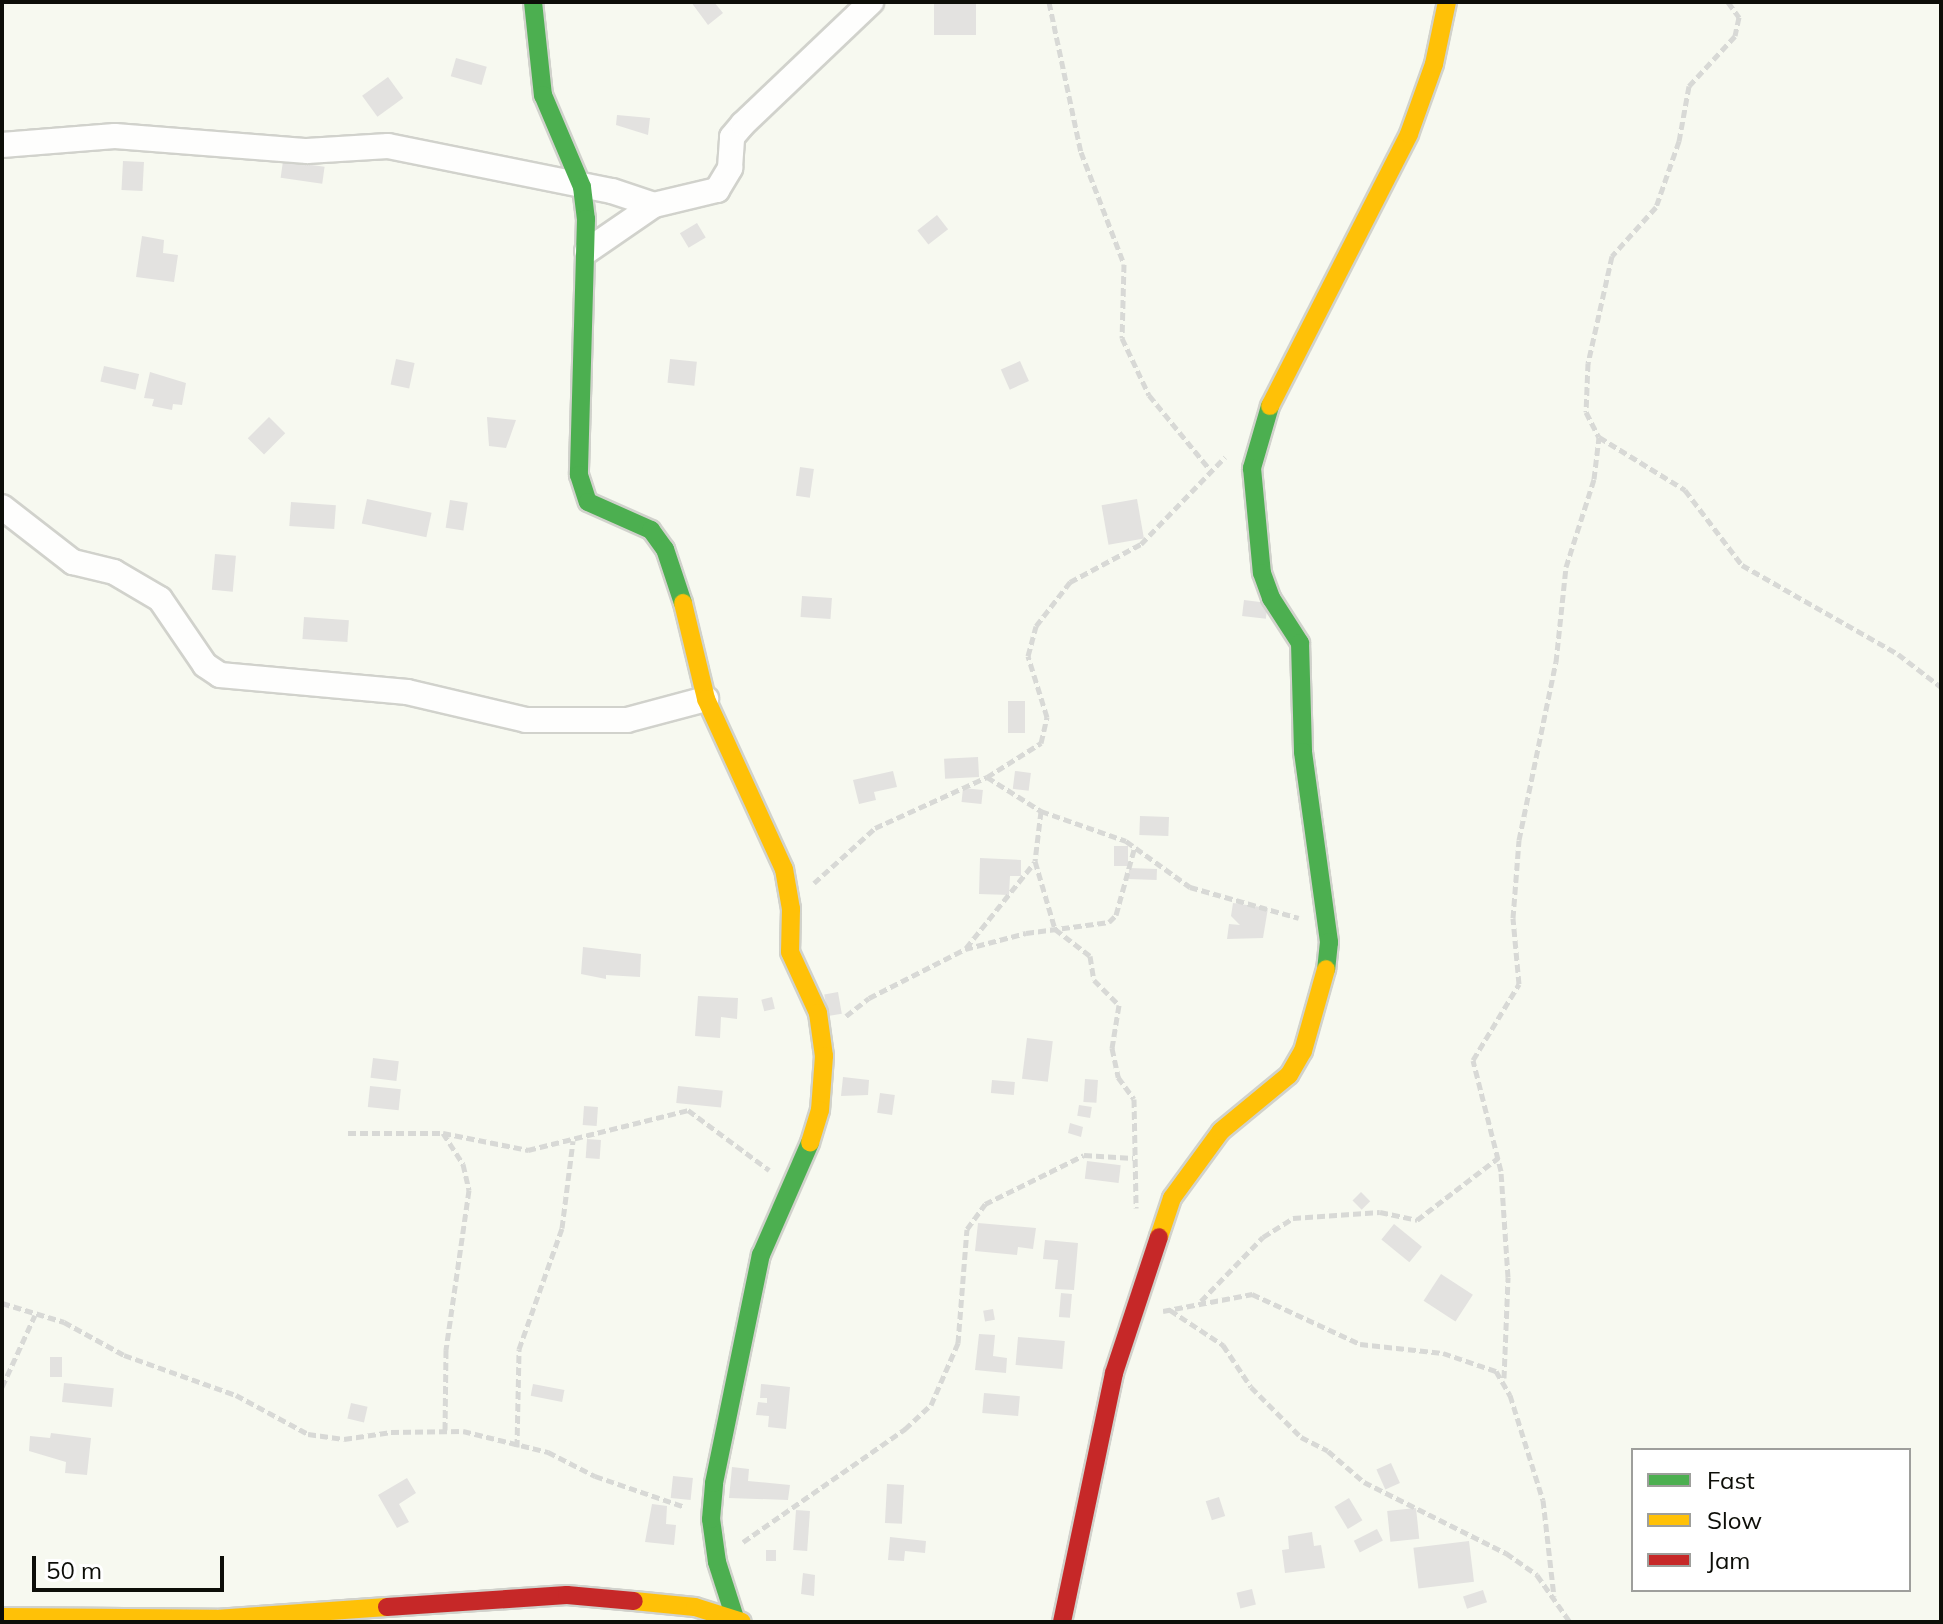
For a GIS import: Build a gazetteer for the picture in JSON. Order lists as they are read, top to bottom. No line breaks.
{"legend":["Fast","Slow","Jam"],"scale_bar":"50 m"}
